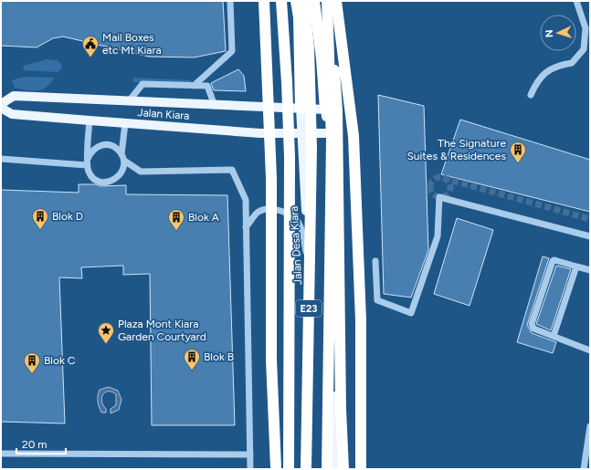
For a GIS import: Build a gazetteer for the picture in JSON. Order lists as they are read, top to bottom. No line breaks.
{"streets":{"highway":["E23"],"main road":["Jalan Kiara","Jalan Desa Kiara"]},"crossings":[["Jalan Kiara","Jalan Desa Kiara"]],"places":{"public building":["Mail Boxes etc Mt Kiara"],"building":["The Signature Suites & Residences","Blok D","Blok A","Blok B","Blok C"],"place":["Plaza Mont Kiara Garden Courtyard"]},"scale_bar":"20 m","north":"left"}
